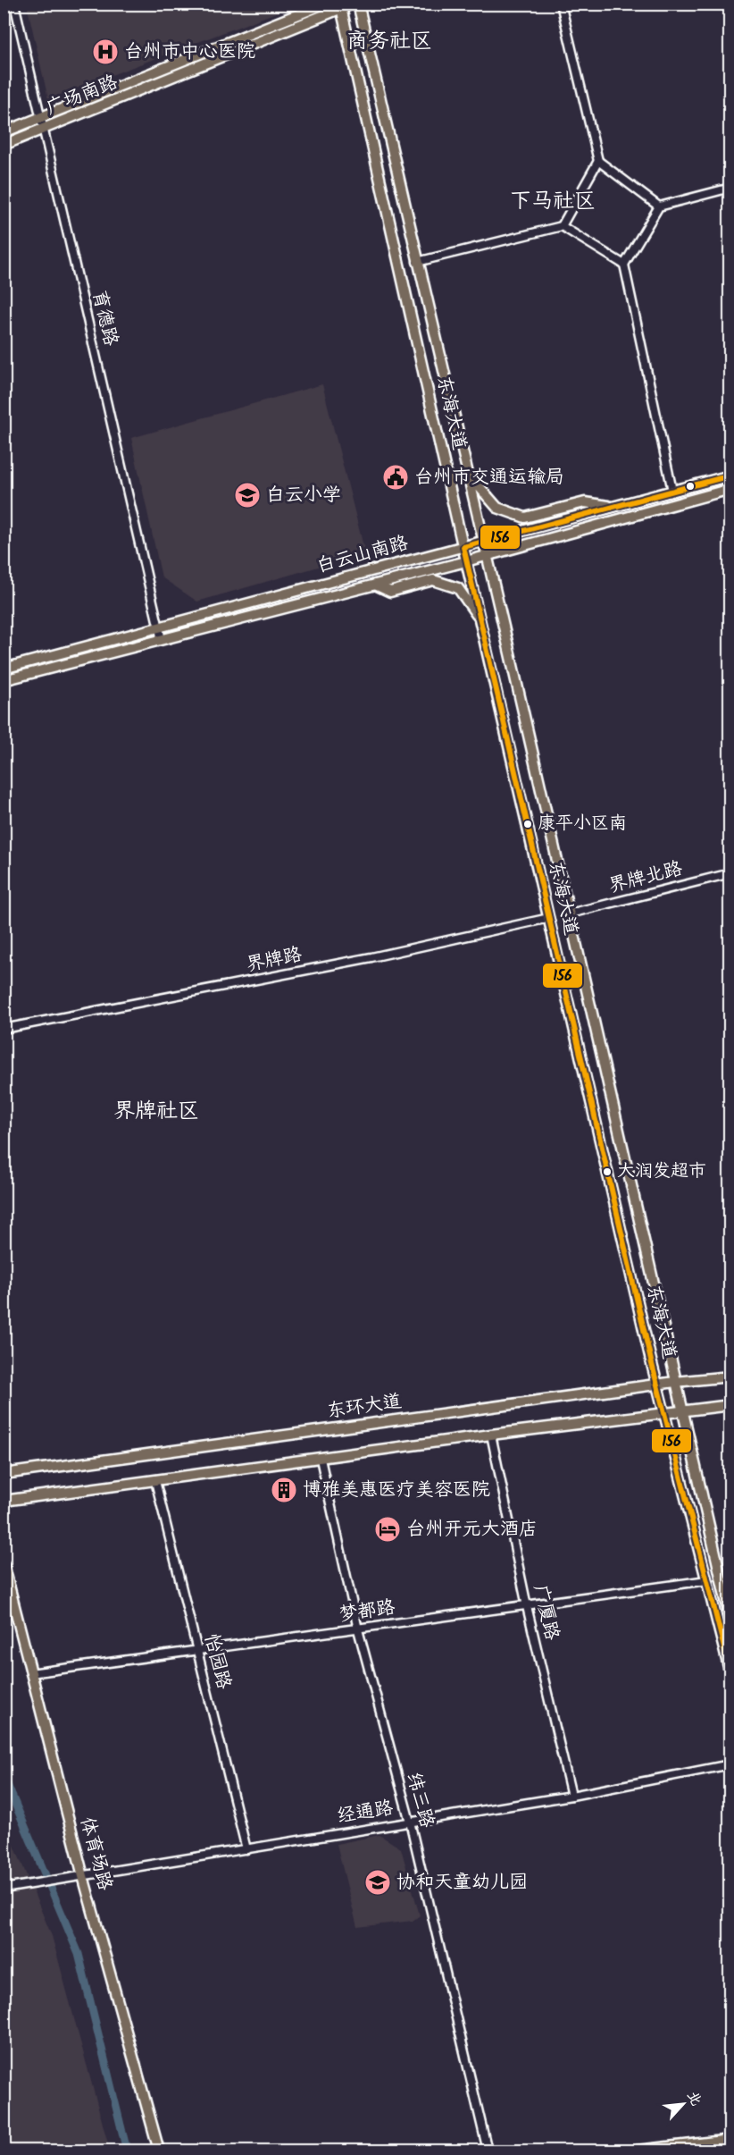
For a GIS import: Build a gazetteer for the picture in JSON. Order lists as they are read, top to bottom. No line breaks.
{"streets":{"main road":["广场南路","东海大道","白云山南路","东环大道","体育场路"],"street":["育德路","界牌北路","界牌路","梦都路","广厦路","怡园路","纬三路","经通路"]},"crossings":[["广场南路","育德路"],["广场南路","东海大道"],["育德路","白云山南路"],["东海大道","白云山南路"],["东海大道","界牌北路"],["东海大道","界牌路"],["东海大道","东环大道"],["东海大道","梦都路"],["梦都路","广厦路"],["梦都路","怡园路"],["梦都路","纬三路"],["梦都路","体育场路"],["广厦路","经通路"],["怡园路","经通路"],["纬三路","经通路"],["经通路","体育场路"]],"districts":["商务社区","下马社区","界牌社区"],"places":{"hospital":["台州市中心医院"],"public building":["台州市交通运输局"],"school or university":["白云小学","协和天童幼儿园"],"other":["康平小区南","大润发超市"],"building":["博雅美惠医疗美容医院"],"hotel":["台州开元大酒店"]},"lines":["transit line 156"],"north":"top right"}
